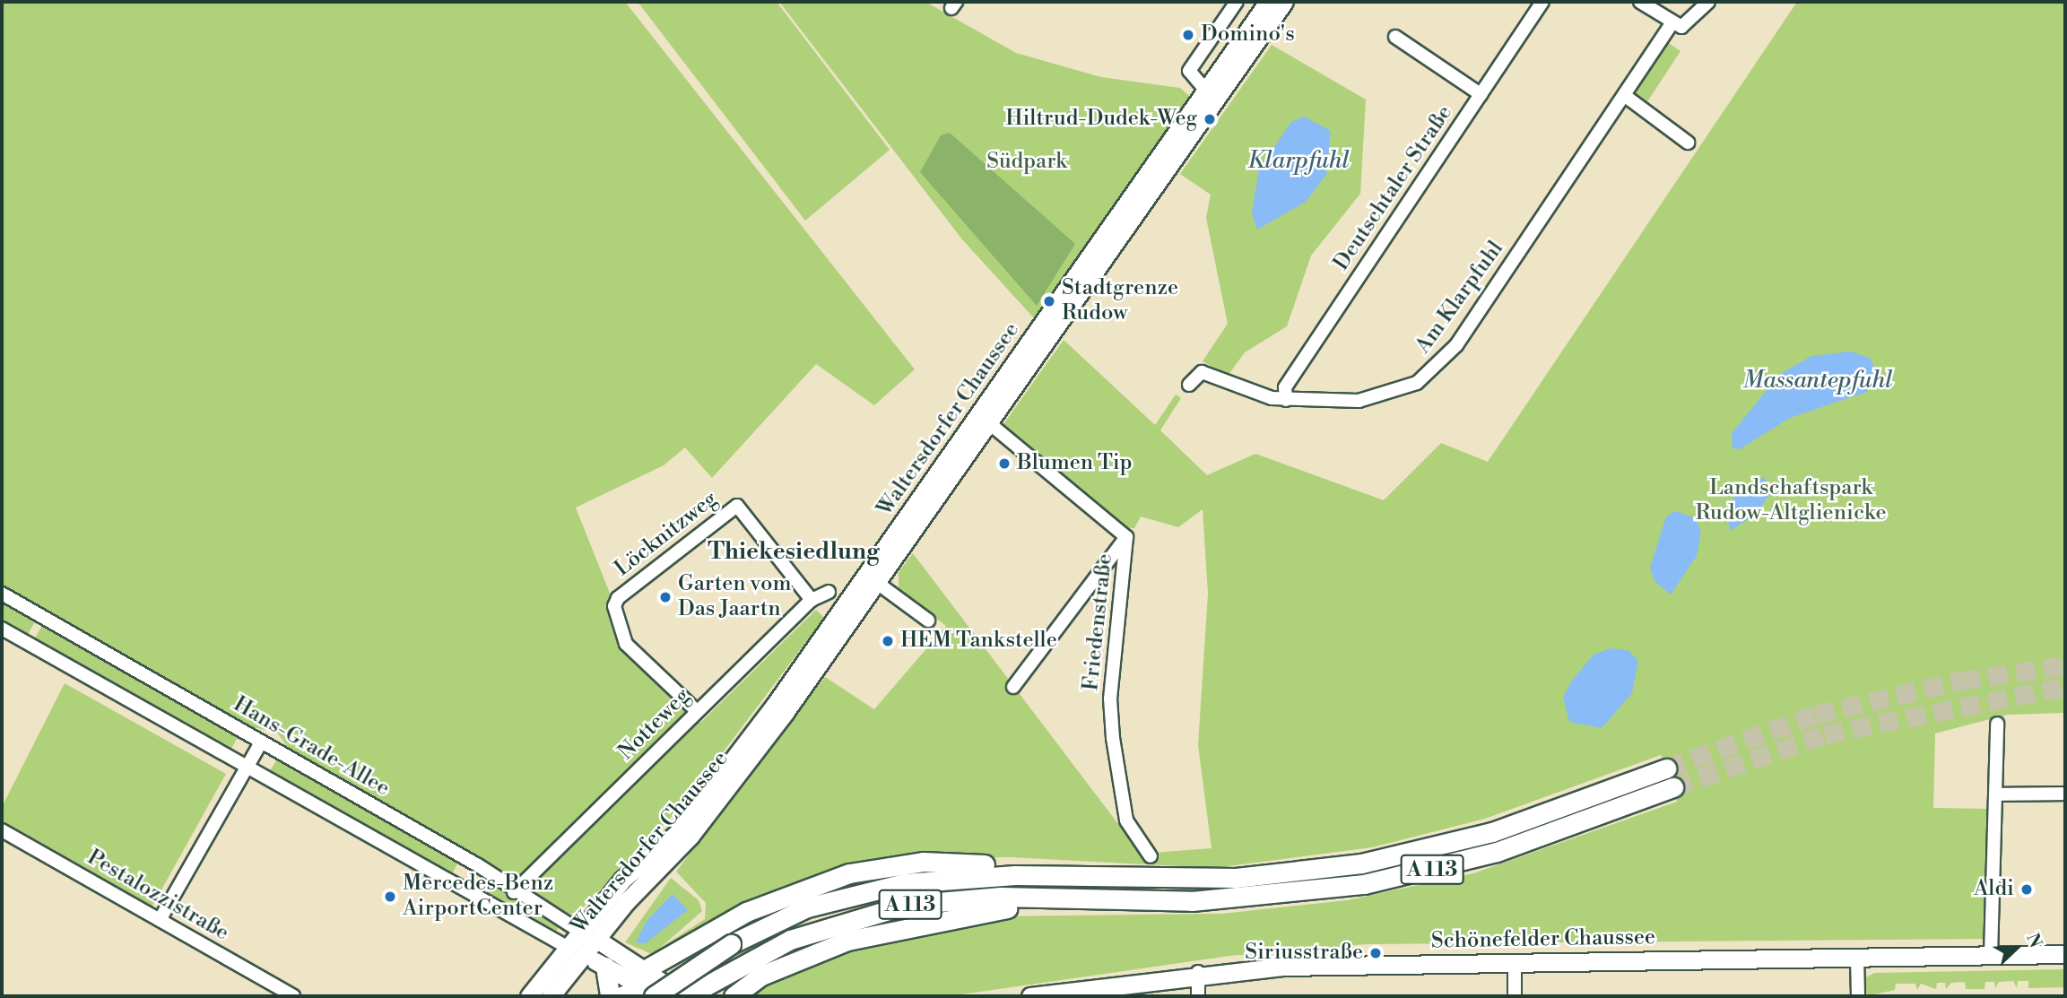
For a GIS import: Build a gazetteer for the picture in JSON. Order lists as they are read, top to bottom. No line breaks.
{"streets":{"highway":["A 113"],"main road":["Waltersdorfer Chaussee","Schönefelder Chaussee"],"street":["Deutschtaler Straße","Am Klarpfuhl","Löcknitzweg","Friedenstraße","Notteweg","Hans-Grade-Allee","Pestalozzistraße"]},"crossings":[["Deutschtaler Straße","Am Klarpfuhl"],["Waltersdorfer Chaussee","Friedenstraße"],["Waltersdorfer Chaussee","Hans-Grade-Allee"],["Löcknitzweg","Notteweg"],["Notteweg","Hans-Grade-Allee"]],"districts":["Thiekesiedlung"],"water":["Klarpfuhl","Massantepfuhl"],"parks":["Südpark","Landschaftspark Rudow-Altglienicke"],"places":["Domino's","Hiltrud-Dudek-Weg","Stadtgrenze Rudow","Blumen Tip","Garten vom Das Jaartn","HEM Tankstelle","Aldi","Mercedes-Benz AirportCenter","Siriusstraße"],"north":"top right"}
